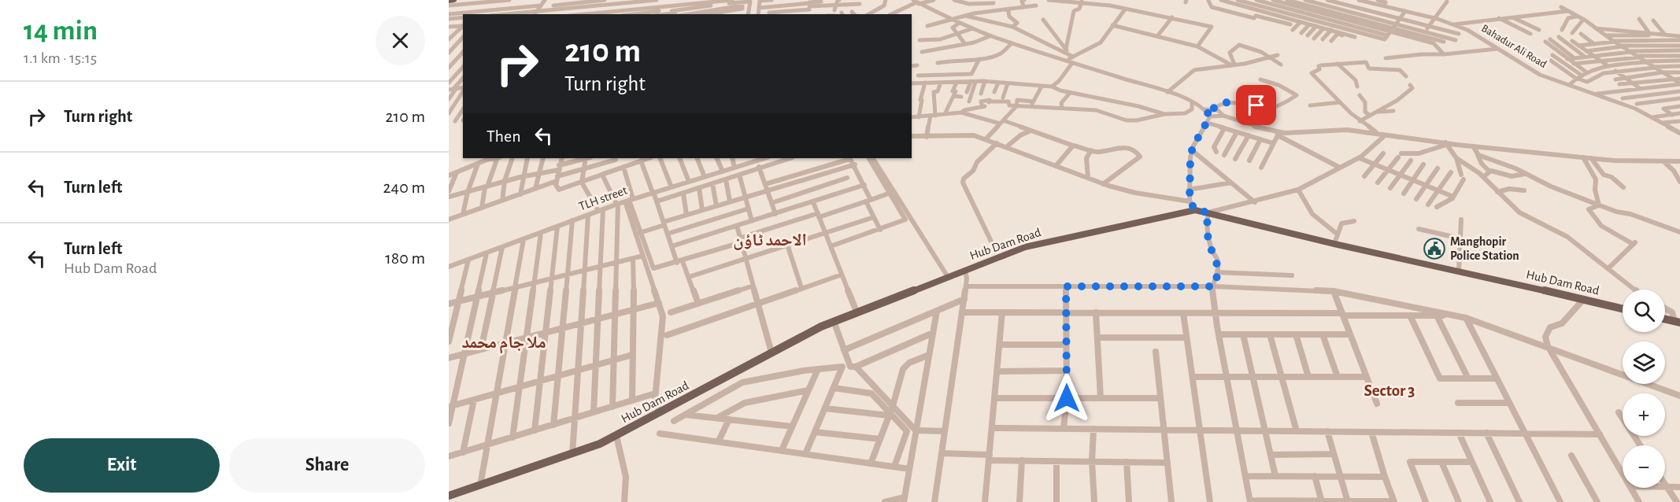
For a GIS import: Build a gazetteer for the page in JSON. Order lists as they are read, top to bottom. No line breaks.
{"streets":{"main road":["Hub Dam Road"],"street":["Bahadur Ali Road","TLH street"]},"districts":["الاحمد ٹاؤن","ملا جام محمد","Sector 3"],"places":{"public building":["Manghopir Police Station"]},"page":{"heading":["14 min","1.1 km · 15:15"],"turn":["210 m","Turn right"],"list":[{"name":"Turn right","value":"210 m"},{"name":"Turn left","value":"240 m"},{"name":"Turn left","note":"Hub Dam Road","value":"180 m"}],"then":"Then","map_buttons":["+","−"],"buttons":["Exit","Share"]}}
